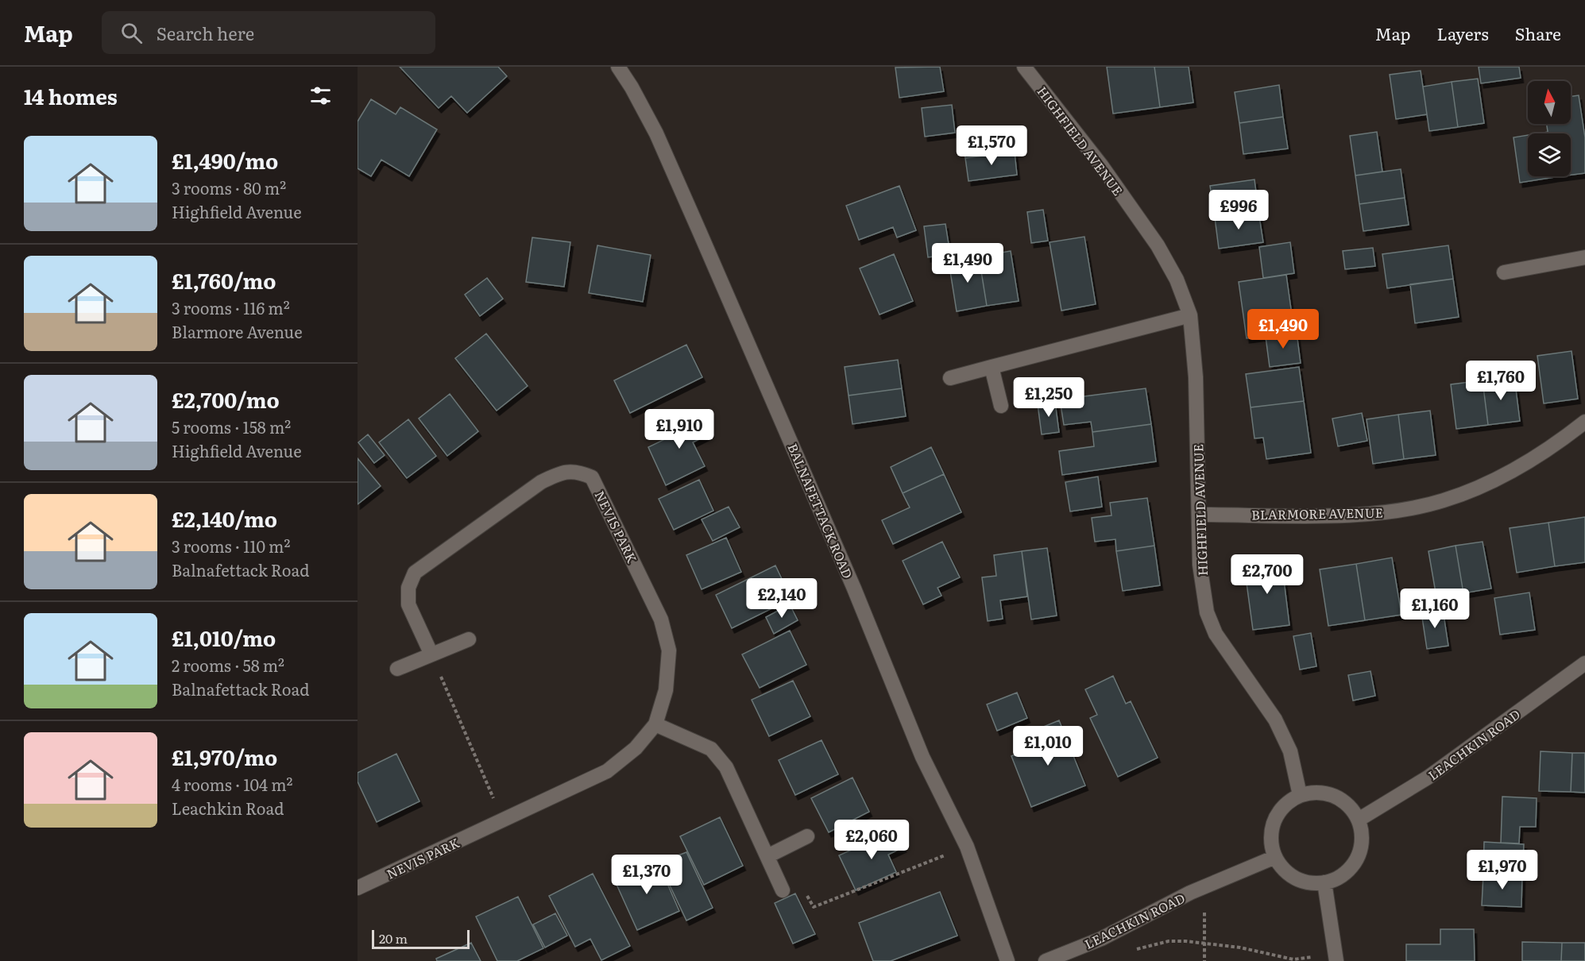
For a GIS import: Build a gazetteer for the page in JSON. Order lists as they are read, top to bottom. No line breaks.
{"streets":{"street":["HIGHFIELD AVENUE","BALNAFETTACK ROAD","BLARMORE AVENUE","NEVIS PARK","LEACHKIN ROAD"]},"crossings":[["HIGHFIELD AVENUE","BLARMORE AVENUE"],["HIGHFIELD AVENUE","LEACHKIN ROAD"]],"scale_bar":"20 m","north":"top","page":{"header":"Map","search":"Search here","nav":["Map","Layers","Share"],"heading":"14 homes","list":[{"name":"£1,490/mo","note":"3 rooms · 80 m² · Highfield Avenue"},{"name":"£1,760/mo","note":"3 rooms · 116 m² · Blarmore Avenue"},{"name":"£2,700/mo","note":"5 rooms · 158 m² · Highfield Avenue"},{"name":"£2,140/mo","note":"3 rooms · 110 m² · Balnafettack Road"},{"name":"£1,010/mo","note":"2 rooms · 58 m² · Balnafettack Road"},{"name":"£1,970/mo","note":"4 rooms · 104 m² · Leachkin Road"}],"price":["£1,570","£996","£1,490","£1,490","£1,760","£1,250","£1,910","£2,700","£2,140","£1,160","£1,010","£2,060","£1,970","£1,370"],"scale":"20 m"}}
